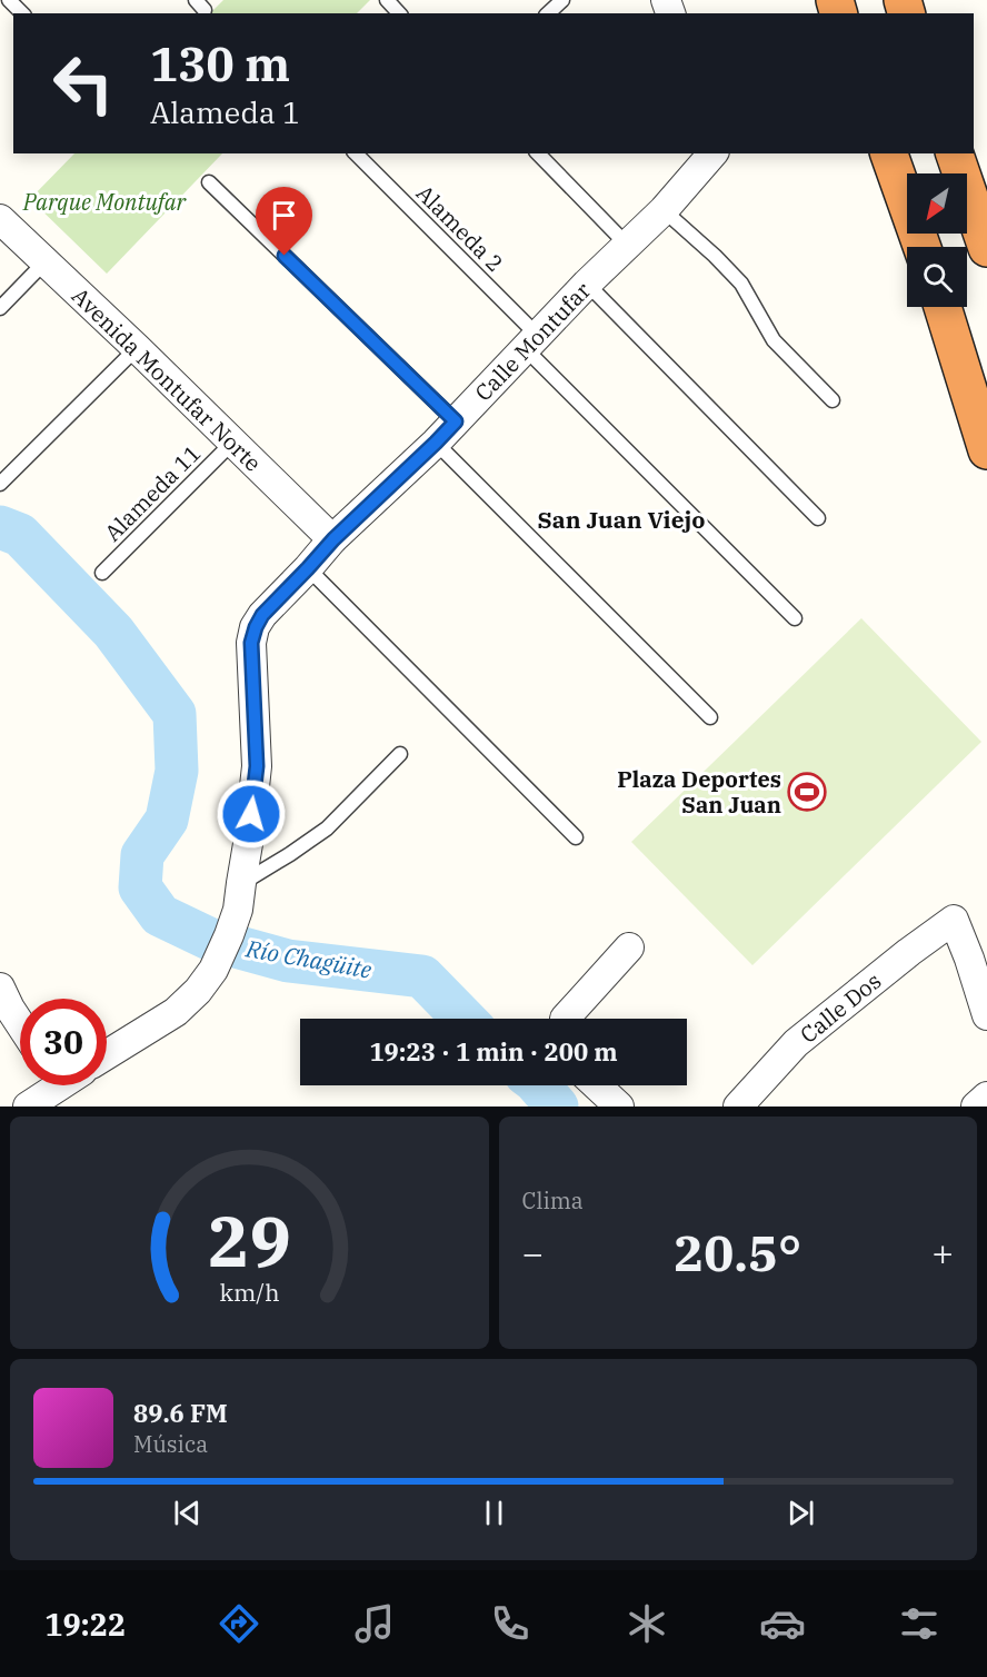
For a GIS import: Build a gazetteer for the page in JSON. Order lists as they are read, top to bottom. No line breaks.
{"streets":{"street":["Calle Montufar","Avenida Montufar Norte","Calle Dos"],"lane":["Alameda 2","Alameda 11"]},"crossings":[["Alameda 2","Calle Montufar"],["Calle Montufar","Avenida Montufar Norte"],["Avenida Montufar Norte","Alameda 11"]],"districts":["San Juan Viejo"],"water":["Río Chagüite"],"parks":["Parque Montufar"],"places":{"sports":["Plaza Deportes San Juan"]},"north":"bottom left","page":{"turn":["130 m","Alameda 1"],"limit":"30","trip":"19:23 · 1 min · 200 m","tile":"Clima","heat":["−","20.5°","+"],"song":["89.6 FM","Música"],"tabs":"19:22","gauge":["29","km/h"]}}
